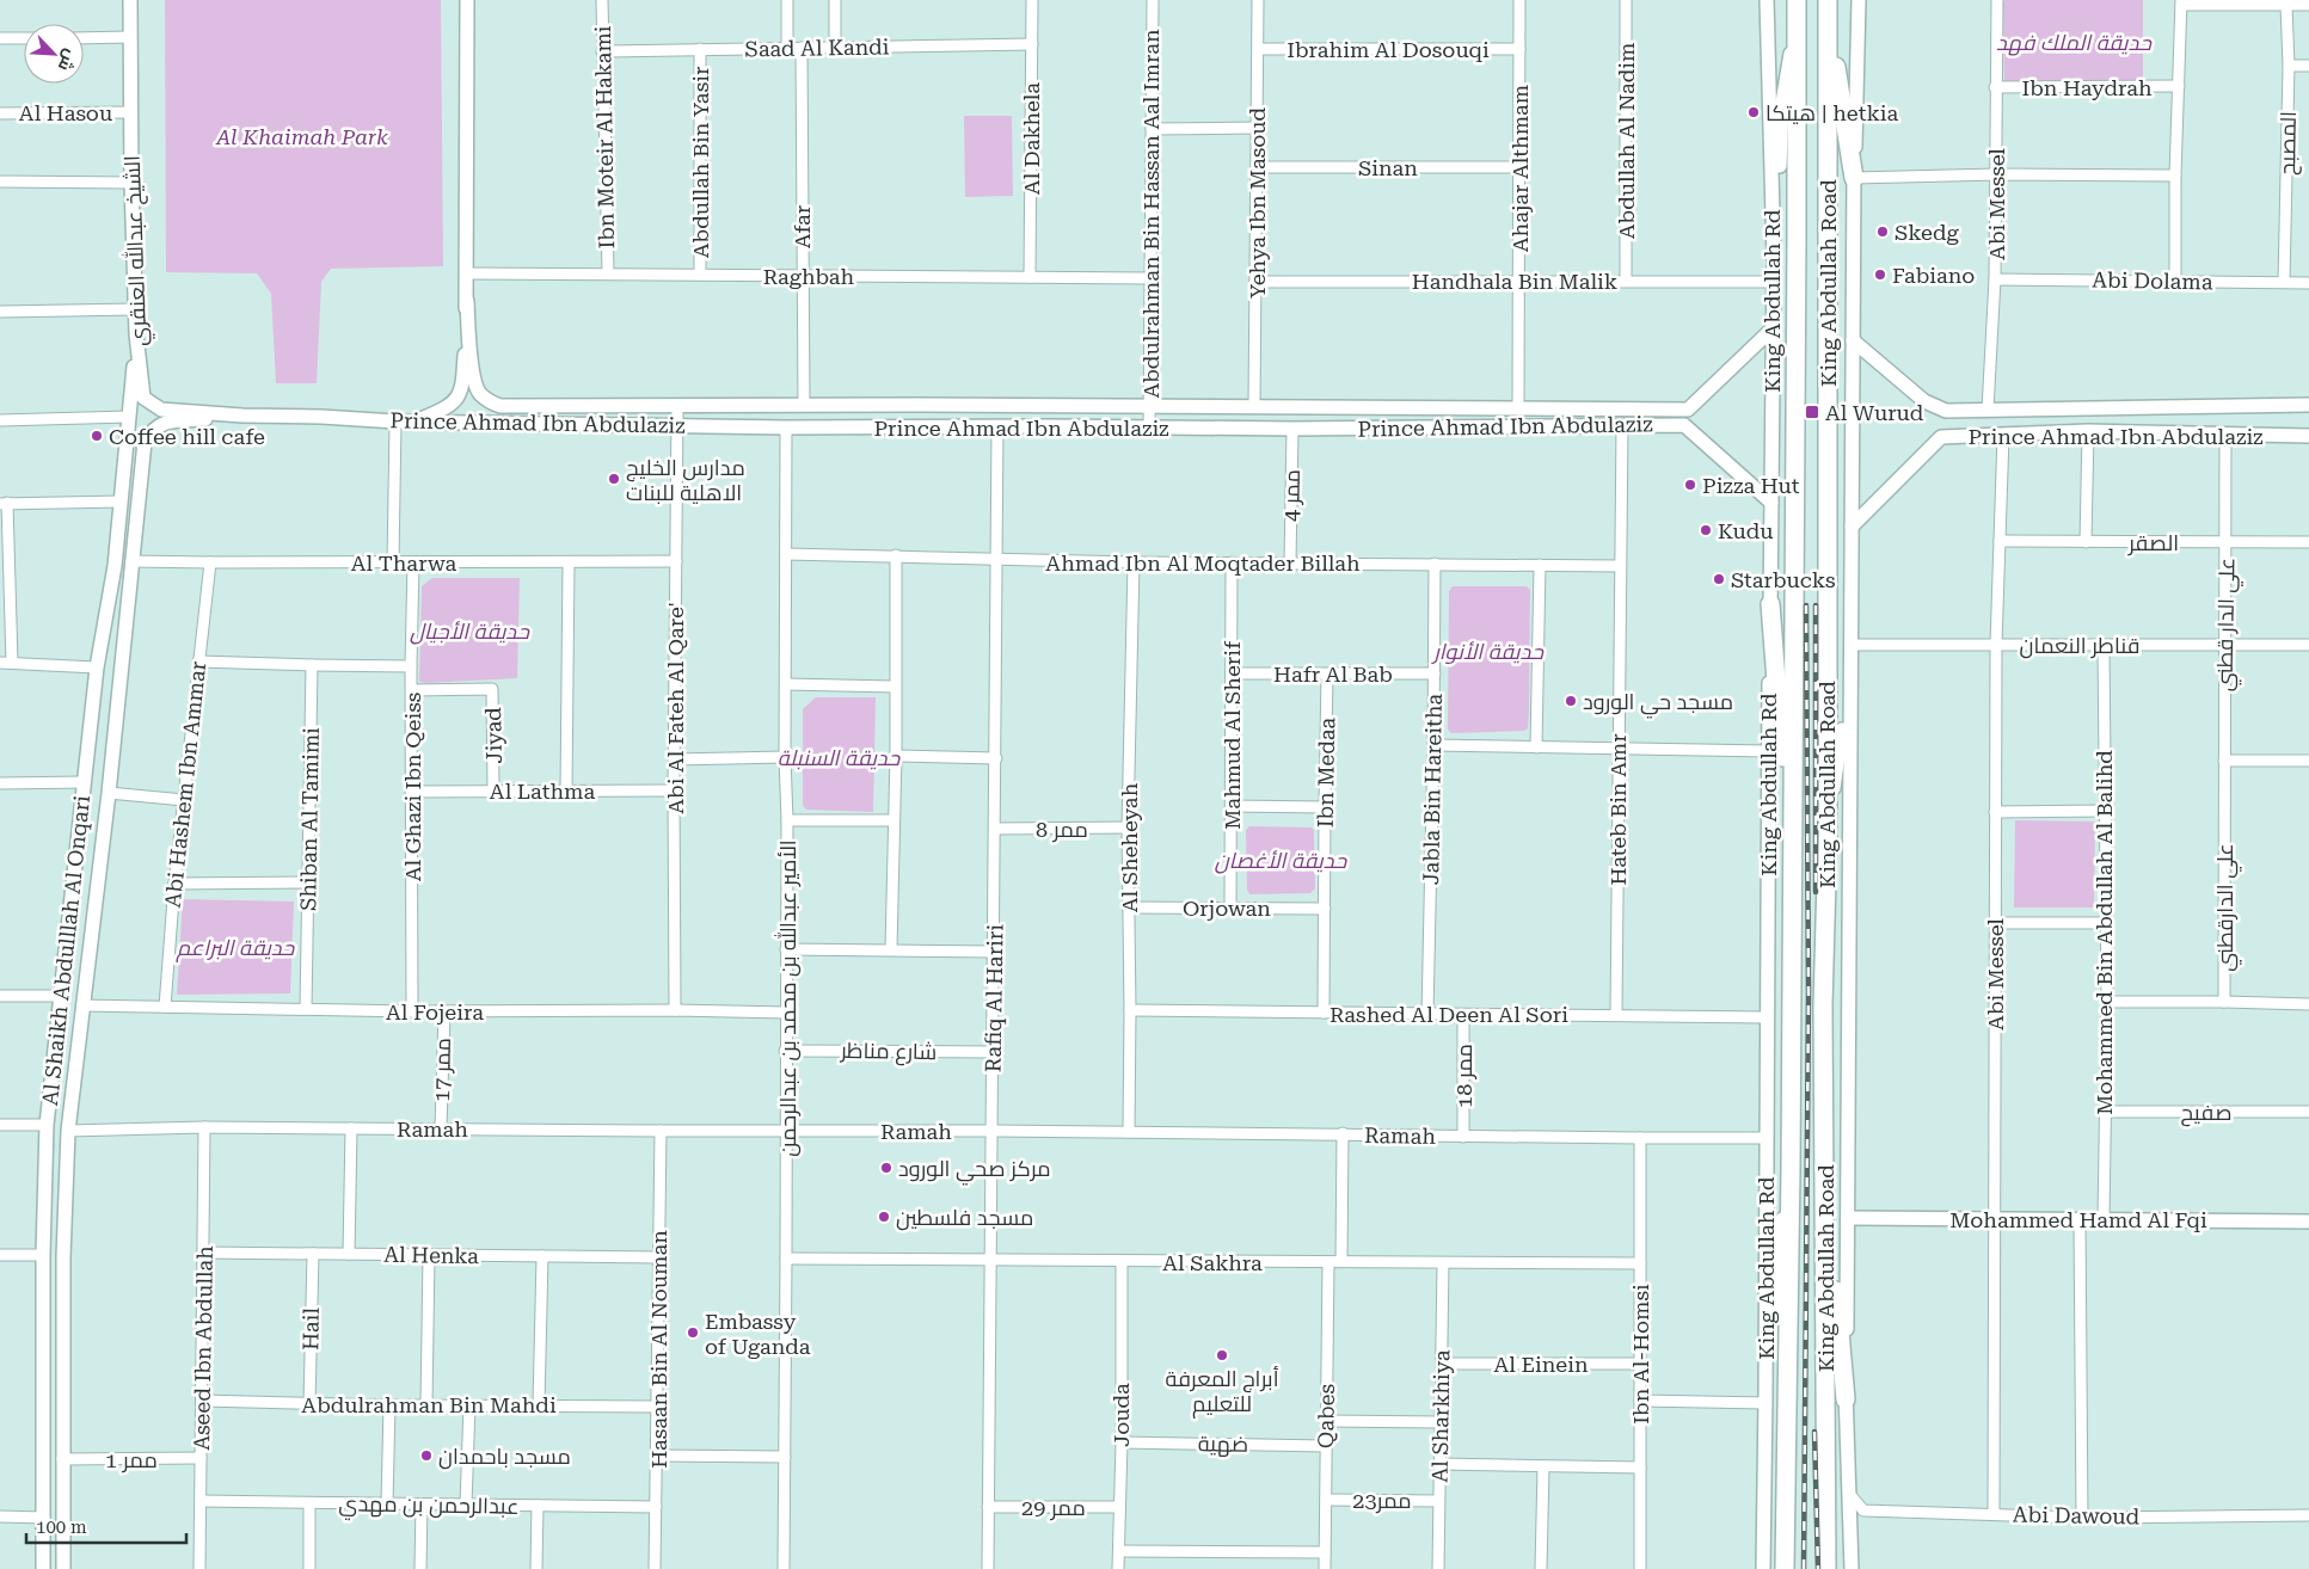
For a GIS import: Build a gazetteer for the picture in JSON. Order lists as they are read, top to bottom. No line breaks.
{"streets":{"highway":["King Abdullah Road"],"street":["Saad Al Kandi","Ibrahim Al Dosouqi","Ibn Haydrah","Al Hasou","Ibn Moteir Al Hakami","Al Dakhela","Abdullah Al Nadim","المصبح","Abdullah Bin Yasir","Sinan","Ahajar Althmam","Yehya Ibn Masoud","Abi Messel","Abdulrahman Bin Hassan Aal Imran","Afar","الشيخ عبدالله العنقري","Raghbah","Handhala Bin Malik","Abi Dolama","King Abdullah Rd","Prince Ahmad Ibn Abdulaziz","ممر 4","الصقر","Al Tharwa","Ahmad Ibn Al Moqtader Billah","علي الدار قطني","قناطر النعمان","Hafr Al Bab","Abi Al Fateh Al Qare'","Jiyad","Mahmud Al Sherif","Ibn Medaa","Abi Hashem Ibn Ammar","Al Ghazi Ibn Qeiss","Jabla Bin Hareitha","Al Lathma","Hateb Bin Amr","Shiban Al Tamimi","ممر 8","Al Sheheyah","Orjowan","علي الدارقطني","Mohammed Bin Abdullah Al Balihd","Al Shaikh Abdulllah Al Onqari","الأمير عبدالله بن محمد بن عبدالرحمن","Rafiq Al Hariri","Al Fojeira","Rashed Al Deen Al Sori","شارع مناظر","ممر 17","ممر 18","صفيح","Ramah","Mohammed Hamd Al Fqi","Al Henka","Al Sakhra","Hail","Aseed Ibn Abdullah","Hasaan Bin Al Nouman","Ibn Al-Homsi","Al Einein","Abdulrahman Bin Mahdi","Jouda","Qabes","Al Sharkhiya","ضهية","ممر 1","ممر23","عبدالرحمن بن مهدي","ممر 29","Abi Dawoud"]},"crossings":[["Saad Al Kandi","Ibn Moteir Al Hakami"],["Saad Al Kandi","Al Dakhela"],["Saad Al Kandi","Abdullah Bin Yasir"],["Saad Al Kandi","Afar"],["Ibrahim Al Dosouqi","Ahajar Althmam"],["Ibrahim Al Dosouqi","Yehya Ibn Masoud"],["Ibn Haydrah","Abi Messel"],["Al Hasou","الشيخ عبدالله العنقري"],["Ibn Moteir Al Hakami","Raghbah"],["Al Dakhela","Raghbah"],["Abdullah Al Nadim","Handhala Bin Malik"],["المصبح","Abi Dolama"],["Abdullah Bin Yasir","Raghbah"],["Sinan","Ahajar Althmam"],["Sinan","Yehya Ibn Masoud"],["Ahajar Althmam","Handhala Bin Malik"],["Ahajar Althmam","Prince Ahmad Ibn Abdulaziz"],["Yehya Ibn Masoud","Handhala Bin Malik"],["Yehya Ibn Masoud","Prince Ahmad Ibn Abdulaziz"],["Abi Messel","Abi Dolama"],["Abi Messel","Prince Ahmad Ibn Abdulaziz"],["Abi Messel","الصقر"],["Abi Messel","قناطر النعمان"],["Abi Messel","Mohammed Hamd Al Fqi"],["Abi Messel","Abi Dawoud"],["Abdulrahman Bin Hassan Aal Imran","Raghbah"],["Abdulrahman Bin Hassan Aal Imran","Prince Ahmad Ibn Abdulaziz"],["Afar","Raghbah"],["Afar","Prince Ahmad Ibn Abdulaziz"],["الشيخ عبدالله العنقري","Prince Ahmad Ibn Abdulaziz"],["الشيخ عبدالله العنقري","Al Shaikh Abdulllah Al Onqari"],["Handhala Bin Malik","King Abdullah Rd"],["King Abdullah Rd","Prince Ahmad Ibn Abdulaziz"],["King Abdullah Rd","Rashed Al Deen Al Sori"],["King Abdullah Rd","Ramah"],["Prince Ahmad Ibn Abdulaziz","ممر 4"],["Prince Ahmad Ibn Abdulaziz","علي الدار قطني"],["Prince Ahmad Ibn Abdulaziz","Abi Al Fateh Al Qare'"],["Prince Ahmad Ibn Abdulaziz","Hateb Bin Amr"],["Prince Ahmad Ibn Abdulaziz","Al Shaikh Abdulllah Al Onqari"],["Prince Ahmad Ibn Abdulaziz","الأمير عبدالله بن محمد بن عبدالرحمن"],["Prince Ahmad Ibn Abdulaziz","Rafiq Al Hariri"],["ممر 4","Ahmad Ibn Al Moqtader Billah"],["الصقر","علي الدار قطني"],["Al Tharwa","Abi Al Fateh Al Qare'"],["Al Tharwa","Abi Hashem Ibn Ammar"],["Al Tharwa","Al Ghazi Ibn Qeiss"],["Al Tharwa","Al Shaikh Abdulllah Al Onqari"],["Ahmad Ibn Al Moqtader Billah","Mahmud Al Sherif"],["Ahmad Ibn Al Moqtader Billah","Jabla Bin Hareitha"],["Ahmad Ibn Al Moqtader Billah","Hateb Bin Amr"],["Ahmad Ibn Al Moqtader Billah","Al Sheheyah"],["Ahmad Ibn Al Moqtader Billah","الأمير عبدالله بن محمد بن عبدالرحمن"],["Ahmad Ibn Al Moqtader Billah","Rafiq Al Hariri"],["علي الدار قطني","قناطر النعمان"],["علي الدار قطني","علي الدارقطني"],["قناطر النعمان","Mohammed Bin Abdullah Al Balihd"],["Hafr Al Bab","Mahmud Al Sherif"],["Hafr Al Bab","Ibn Medaa"],["Hafr Al Bab","Jabla Bin Hareitha"],["Abi Al Fateh Al Qare'","Al Lathma"],["Abi Al Fateh Al Qare'","Al Fojeira"],["Jiyad","Al Ghazi Ibn Qeiss"],["Jiyad","Al Lathma"],["Mahmud Al Sherif","Orjowan"],["Ibn Medaa","Orjowan"],["Ibn Medaa","Rashed Al Deen Al Sori"],["Abi Hashem Ibn Ammar","Al Fojeira"],["Al Ghazi Ibn Qeiss","Al Lathma"],["Al Ghazi Ibn Qeiss","Al Fojeira"],["Jabla Bin Hareitha","Rashed Al Deen Al Sori"],["Hateb Bin Amr","Rashed Al Deen Al Sori"],["Shiban Al Tamimi","Al Fojeira"],["ممر 8","Al Sheheyah"],["ممر 8","Rafiq Al Hariri"],["Al Sheheyah","Orjowan"],["Al Sheheyah","Rashed Al Deen Al Sori"],["Al Sheheyah","Ramah"],["Mohammed Bin Abdullah Al Balihd","صفيح"],["Mohammed Bin Abdullah Al Balihd","Mohammed Hamd Al Fqi"],["Al Shaikh Abdulllah Al Onqari","Al Fojeira"],["Al Shaikh Abdulllah Al Onqari","Ramah"],["Al Shaikh Abdulllah Al Onqari","ممر 1"],["الأمير عبدالله بن محمد بن عبدالرحمن","Al Fojeira"],["الأمير عبدالله بن محمد بن عبدالرحمن","شارع مناظر"],["الأمير عبدالله بن محمد بن عبدالرحمن","Ramah"],["الأمير عبدالله بن محمد بن عبدالرحمن","Al Sakhra"],["Rafiq Al Hariri","شارع مناظر"],["Rafiq Al Hariri","Ramah"],["Rafiq Al Hariri","Al Sakhra"],["Rafiq Al Hariri","ممر 29"],["Al Fojeira","ممر 17"],["Rashed Al Deen Al Sori","ممر 18"],["ممر 17","Ramah"],["ممر 18","Ramah"],["Ramah","Aseed Ibn Abdullah"],["Ramah","Hasaan Bin Al Nouman"],["Ramah","Ibn Al-Homsi"],["Al Henka","Hail"],["Al Henka","Aseed Ibn Abdullah"],["Al Henka","Hasaan Bin Al Nouman"],["Al Sakhra","Ibn Al-Homsi"],["Al Sakhra","Jouda"],["Al Sakhra","Qabes"],["Al Sakhra","Al Sharkhiya"],["Hail","Abdulrahman Bin Mahdi"],["Aseed Ibn Abdullah","Abdulrahman Bin Mahdi"],["Aseed Ibn Abdullah","ممر 1"],["Aseed Ibn Abdullah","عبدالرحمن بن مهدي"],["Hasaan Bin Al Nouman","Abdulrahman Bin Mahdi"],["Hasaan Bin Al Nouman","عبدالرحمن بن مهدي"],["Ibn Al-Homsi","Al Einein"],["Al Einein","Al Sharkhiya"],["Jouda","ضهية"],["Jouda","ممر 29"],["Qabes","ضهية"],["Qabes","ممر23"],["Al Sharkhiya","ممر23"]],"parks":["حديقة الملك فهد","Al Khaimah Park","حديقة الأجيال","حديقة الأنوار","حديقة السنبلة","حديقة الأغصان","حديقة البراعم"],"places":{"other":["هيتكا | hetkia","Skedg","Fabiano","Coffee hill cafe","مدارس الخليج الاهلية للبنات","Pizza Hut","Kudu","Starbucks","مسجد حي الورود","مركز صحي الورود","مسجد فلسطين","Embassy of Uganda","أبراج المعرفة للتعليم","مسجد باحمدان"],"transit":["Al Wurud"]},"scale_bar":"100 m","north":"bottom right"}
